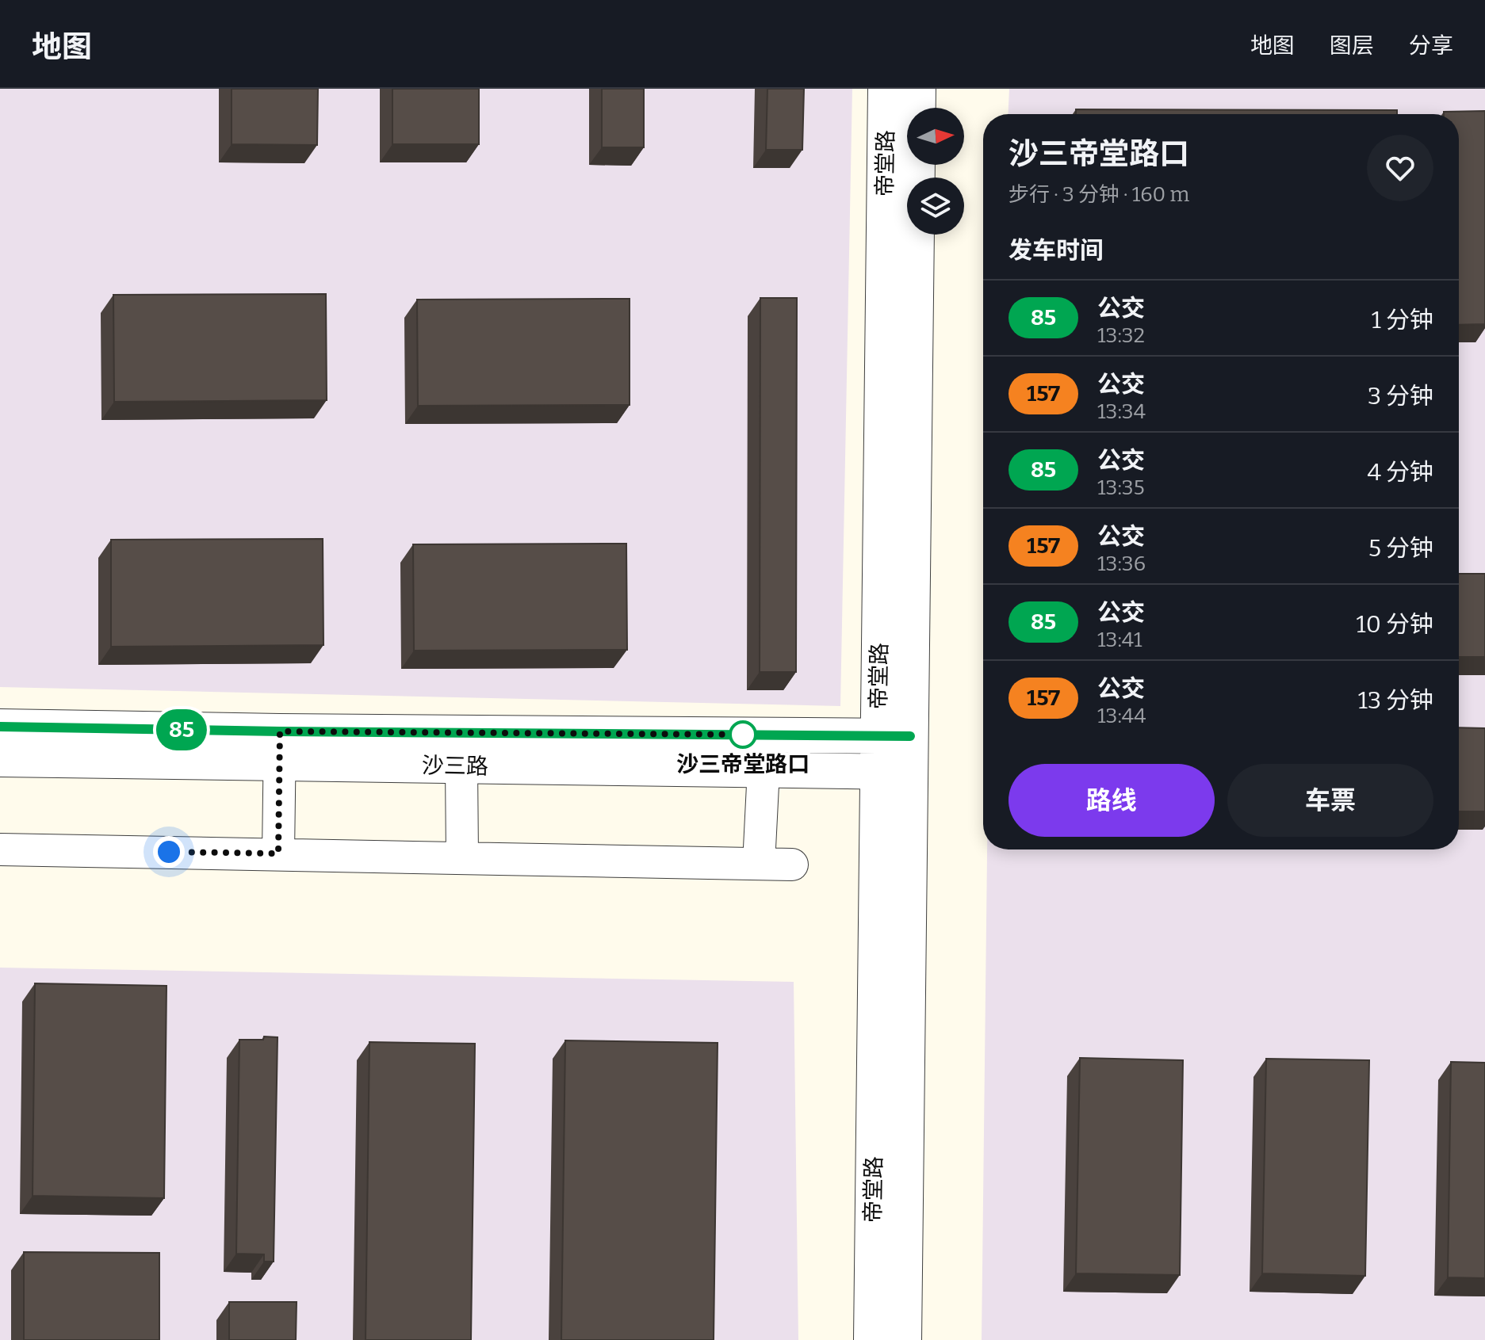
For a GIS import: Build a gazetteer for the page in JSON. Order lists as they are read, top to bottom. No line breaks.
{"streets":{"street":["帝堂路","沙三路"]},"crossings":[["帝堂路","沙三路"]],"places":["沙三帝堂路口"],"lines":["bus line 85"],"north":"right","page":{"header":"地图","nav":["地图","图层","分享"],"on_map":"85","heading":[["沙三帝堂路口","步行 · 3 分钟 · 160 m"],"发车时间"],"list":[{"mark":"85","name":"公交","note":"13:32","value":"1 分钟"},{"mark":"157","name":"公交","note":"13:34","value":"3 分钟"},{"mark":"85","name":"公交","note":"13:35","value":"4 分钟"},{"mark":"157","name":"公交","note":"13:36","value":"5 分钟"},{"mark":"85","name":"公交","note":"13:41","value":"10 分钟"},{"mark":"157","name":"公交","note":"13:44","value":"13 分钟"}],"buttons":["路线","车票"]}}
